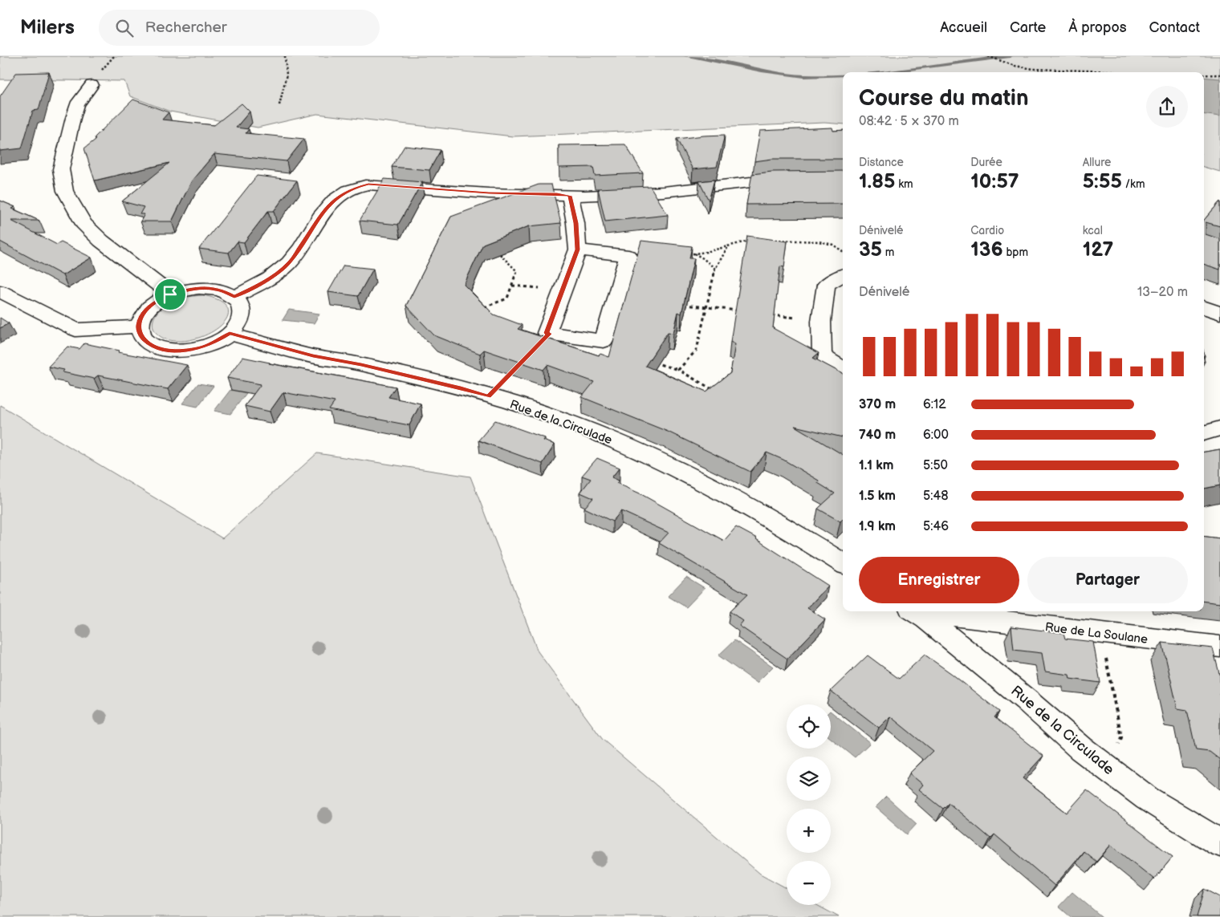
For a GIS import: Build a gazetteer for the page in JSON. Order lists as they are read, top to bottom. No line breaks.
{"streets":{"street":["Rue de la Circulade","Rue de La Soulane"]},"crossings":[["Rue de la Circulade","Rue de La Soulane"]],"page":{"header":"Milers","search":"Rechercher","nav":["Accueil","Carte","À propos","Contact"],"heading":["Course du matin","08:42 · 5 × 370 m"],"stats":[["Distance","1.85 km"],["Durée","10:57"],["Allure","5:55 /km"],["Dénivelé","35 m"],["Cardio","136 bpm"],["kcal","127"]],"chart":["Dénivelé","13–20 m"],"list":[{"name":"370 m","note":"6:12"},{"name":"740 m","note":"6:00"},{"name":"1.1 km","note":"5:50"},{"name":"1.5 km","note":"5:48"},{"name":"1.9 km","note":"5:46"}],"buttons":["Enregistrer","Partager"],"map_buttons":["+","−"]}}
